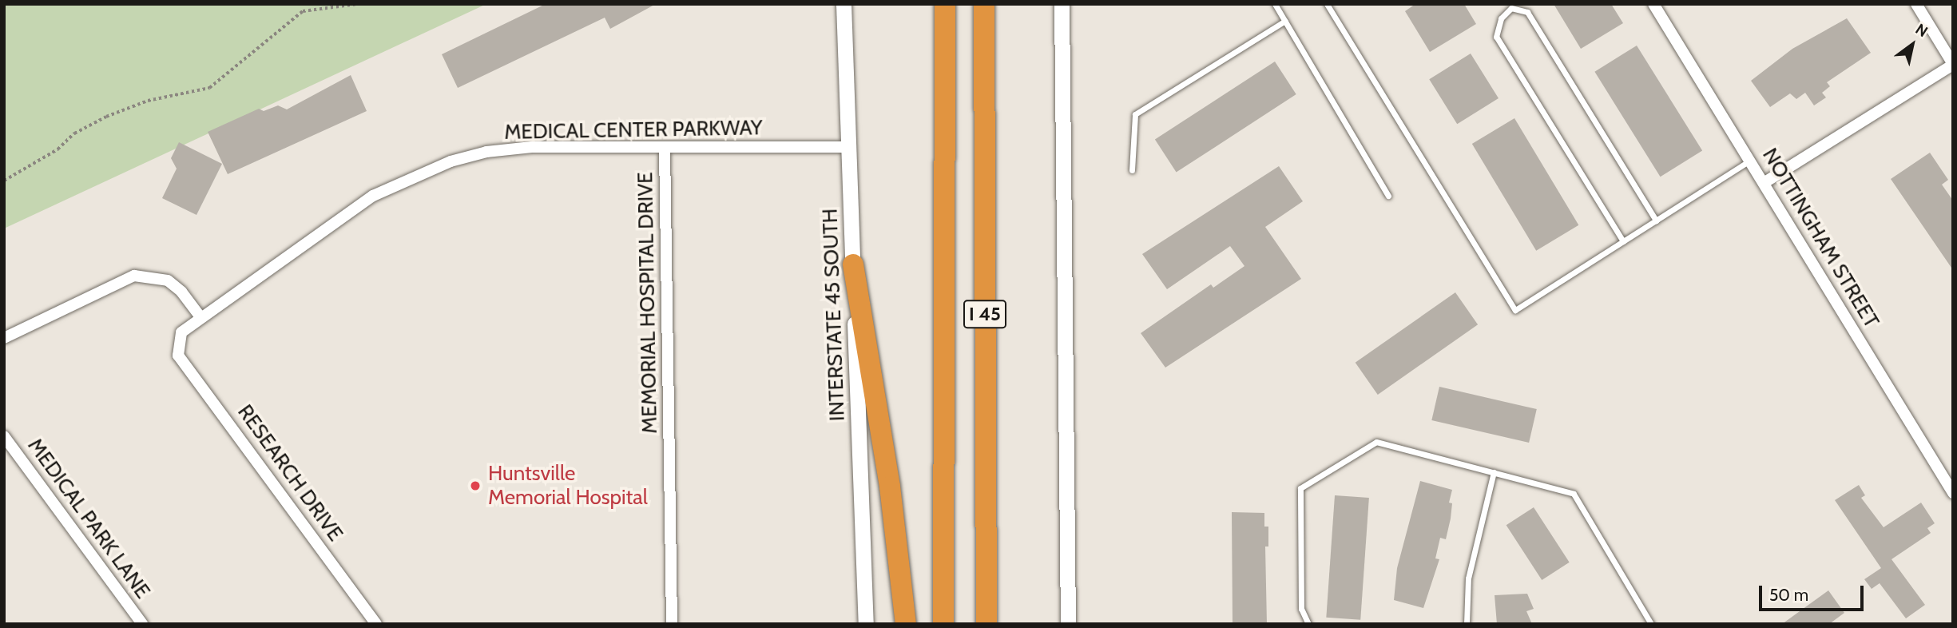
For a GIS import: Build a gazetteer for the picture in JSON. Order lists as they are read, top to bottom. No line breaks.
{"streets":{"highway":["I 45"],"main road":["INTERSTATE 45 SOUTH"],"street":["MEDICAL CENTER PARKWAY","NOTTINGHAM STREET","MEMORIAL HOSPITAL DRIVE","RESEARCH DRIVE","MEDICAL PARK LANE"]},"crossings":[["MEDICAL CENTER PARKWAY","MEMORIAL HOSPITAL DRIVE"],["MEDICAL CENTER PARKWAY","INTERSTATE 45 SOUTH"],["MEDICAL CENTER PARKWAY","RESEARCH DRIVE"]],"places":["Huntsville Memorial Hospital"],"scale_bar":"50 m","north":"top right"}
